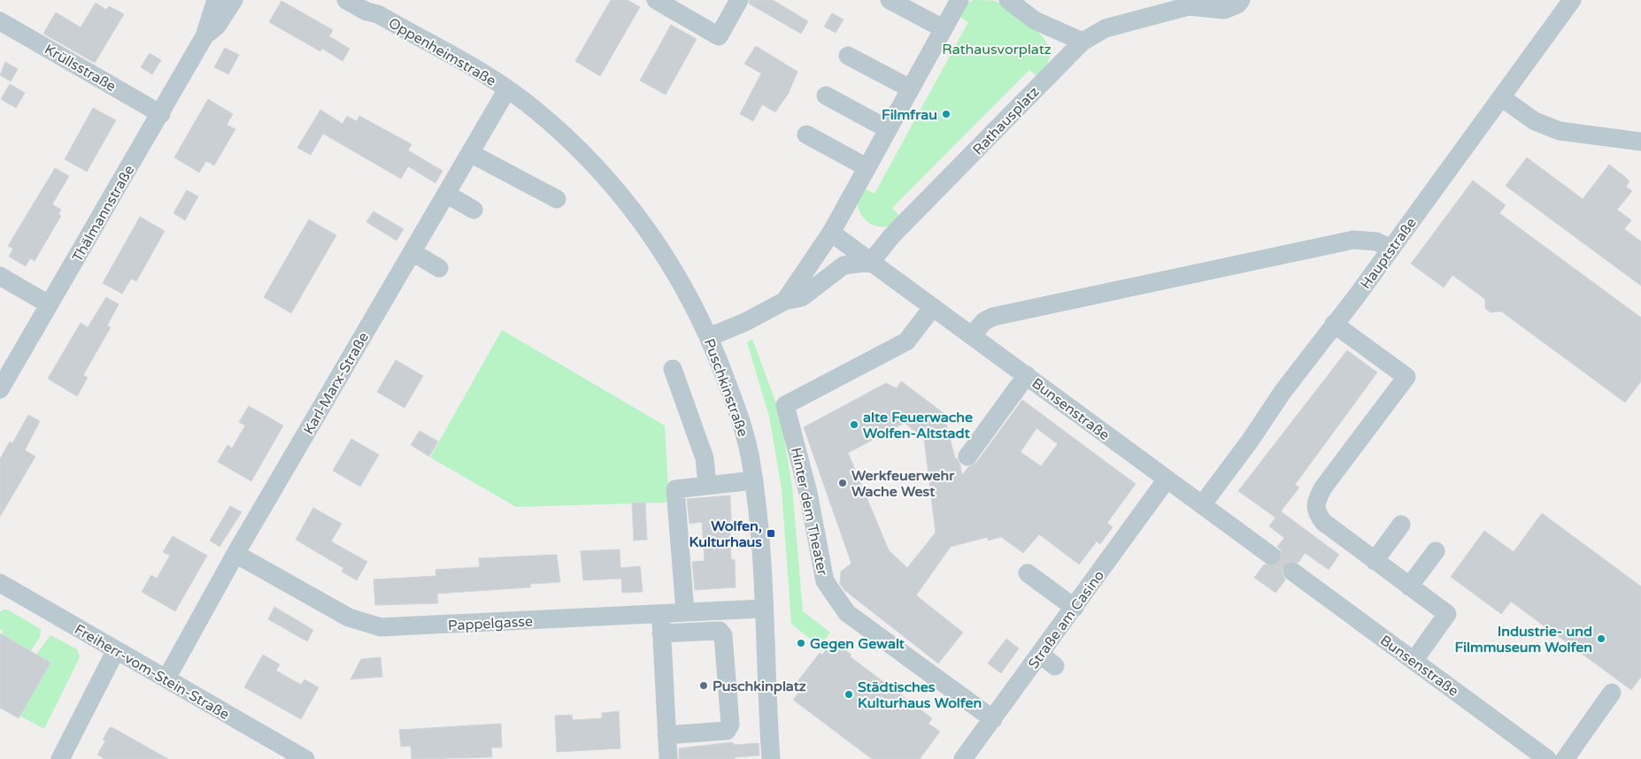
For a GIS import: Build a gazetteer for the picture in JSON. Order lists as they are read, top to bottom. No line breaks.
{"streets":{"street":["Oppenheimstraße","Krüllsstraße","Rathausplatz","Thälmannstraße","Hauptstraße","Karl-Marx-Straße","Puschkinstraße","Bunsenstraße","Hinter dem Theater","Straße am Casino","Pappelgasse","Freiherr-vom-Stein-Straße"]},"crossings":[["Oppenheimstraße","Karl-Marx-Straße"],["Oppenheimstraße","Puschkinstraße"],["Krüllsstraße","Thälmannstraße"],["Rathausplatz","Bunsenstraße"],["Hauptstraße","Bunsenstraße"],["Karl-Marx-Straße","Puschkinstraße"],["Karl-Marx-Straße","Pappelgasse"],["Karl-Marx-Straße","Freiherr-vom-Stein-Straße"],["Puschkinstraße","Pappelgasse"],["Bunsenstraße","Hinter dem Theater"],["Bunsenstraße","Straße am Casino"],["Hinter dem Theater","Straße am Casino"]],"parks":["Rathausvorplatz"],"places":{"other":["Filmfrau","alte Feuerwache Wolfen-Altstadt","Werkfeuerwehr Wache West","Industrie- und Filmmuseum Wolfen","Gegen Gewalt","Puschkinplatz","Städtisches Kulturhaus Wolfen"],"transit":["Wolfen, Kulturhaus"]}}
